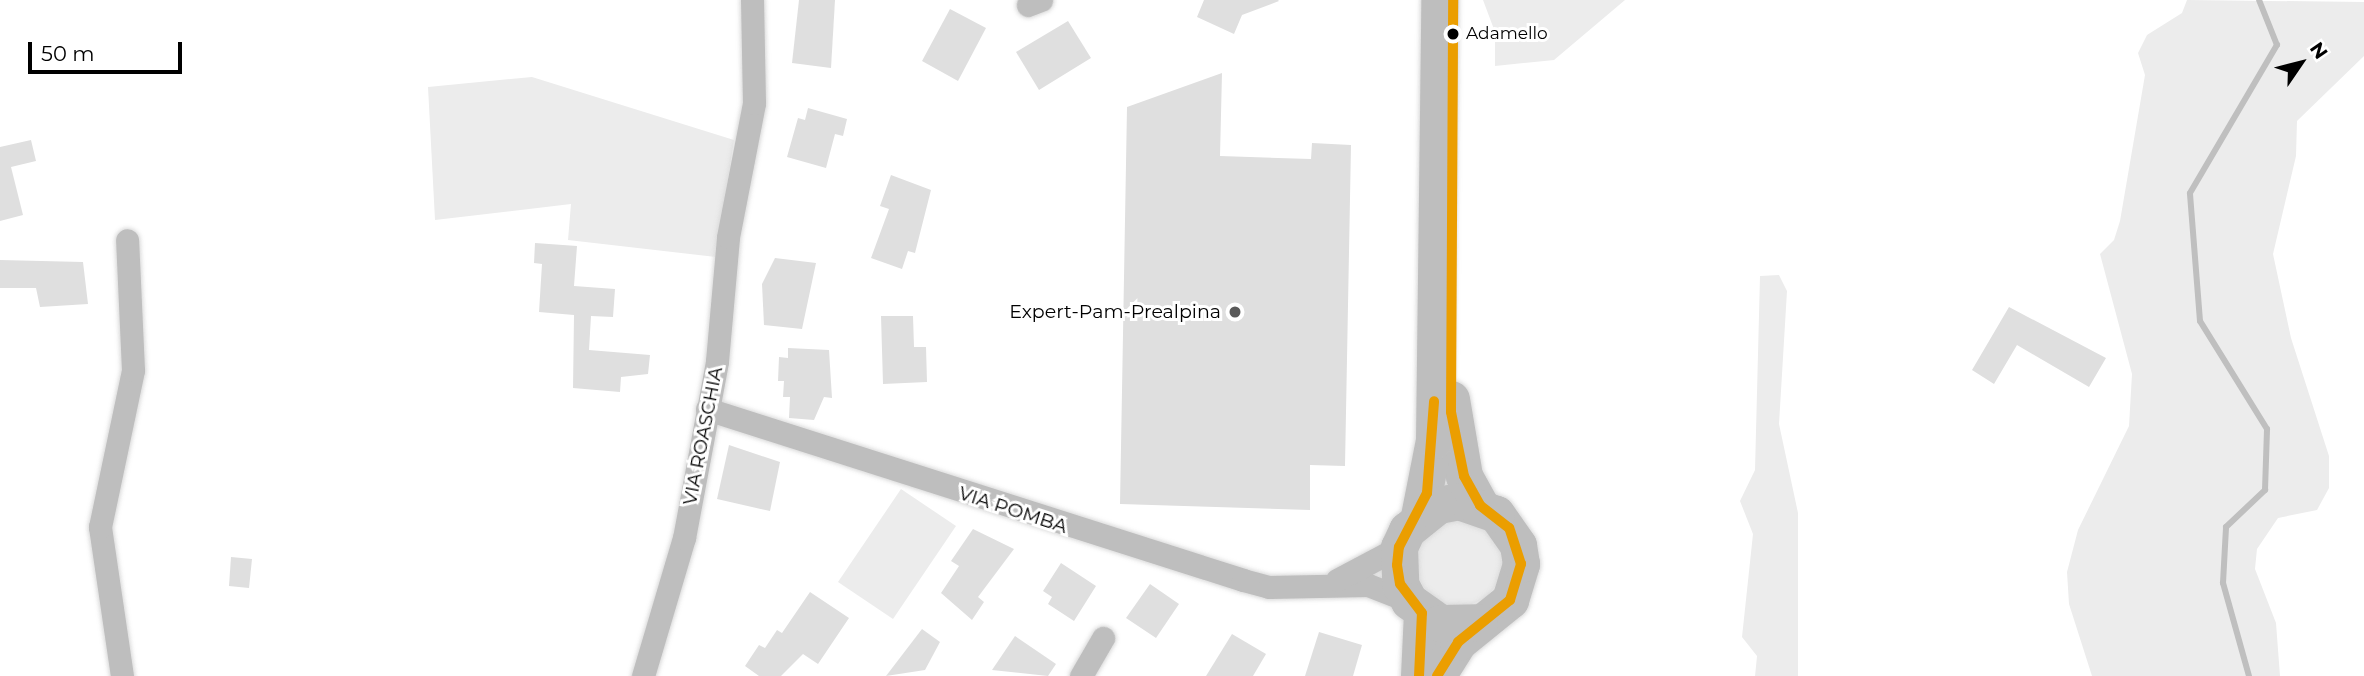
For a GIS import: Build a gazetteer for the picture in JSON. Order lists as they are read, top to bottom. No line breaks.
{"streets":{"street":["VIA ROASCHIA","VIA POMBA"]},"crossings":[["VIA ROASCHIA","VIA POMBA"]],"places":["Adamello","Expert-Pam-Prealpina"],"scale_bar":"50 m","north":"top right"}
